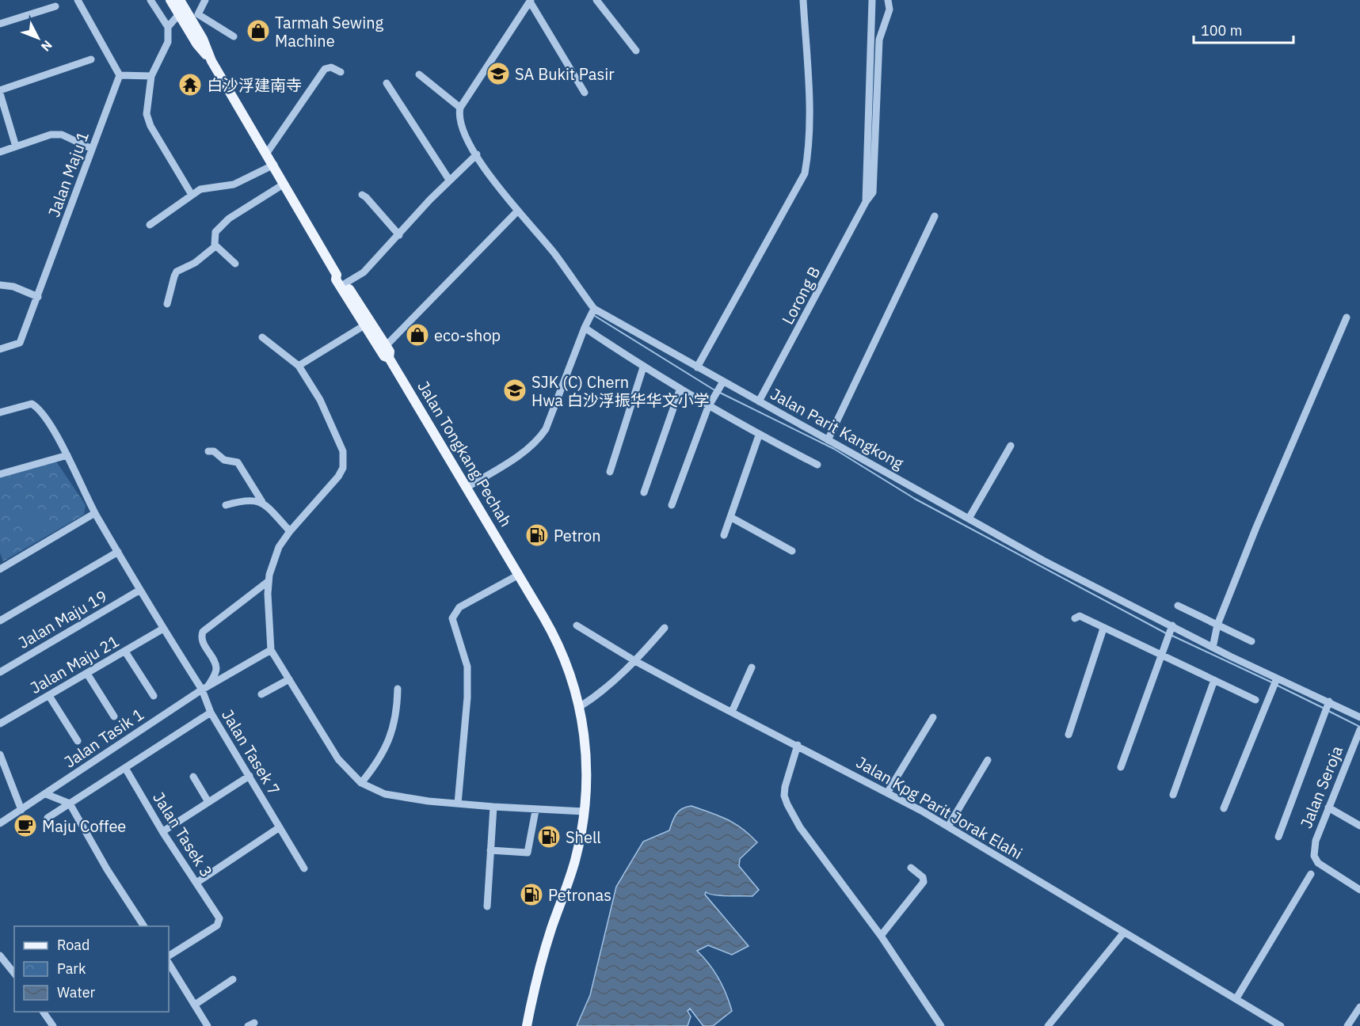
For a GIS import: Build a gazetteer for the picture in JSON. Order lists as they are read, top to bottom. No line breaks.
{"streets":{"main road":["Jalan Tongkang Pechah"],"street":["Jalan Maju 1","Lorong B","Jalan Parit Kangkong","Jalan Maju 19","Jalan Maju 21","Jalan Tasik 1","Jalan Tasek 7","Jalan Seroja","Jalan Kpg Parit Jorak Elahi","Jalan Tasek 3"]},"crossings":[["Lorong B","Jalan Parit Kangkong"],["Jalan Maju 19","Jalan Tasek 7"],["Jalan Maju 21","Jalan Tasek 7"],["Jalan Tasik 1","Jalan Tasek 7"]],"places":{"shop":["Tarmah Sewing Machine","eco-shop"],"school or university":["SA Bukit Pasir","SJK (C) Chern Hwa 白沙浮振华华文小学"],"temple":["白沙浮建南寺"],"fuel station":["Petron","Shell","Petronas"],"cafe":["Maju Coffee"]},"legend":["Road","Park","Water"],"scale_bar":"100 m","north":"bottom right"}
